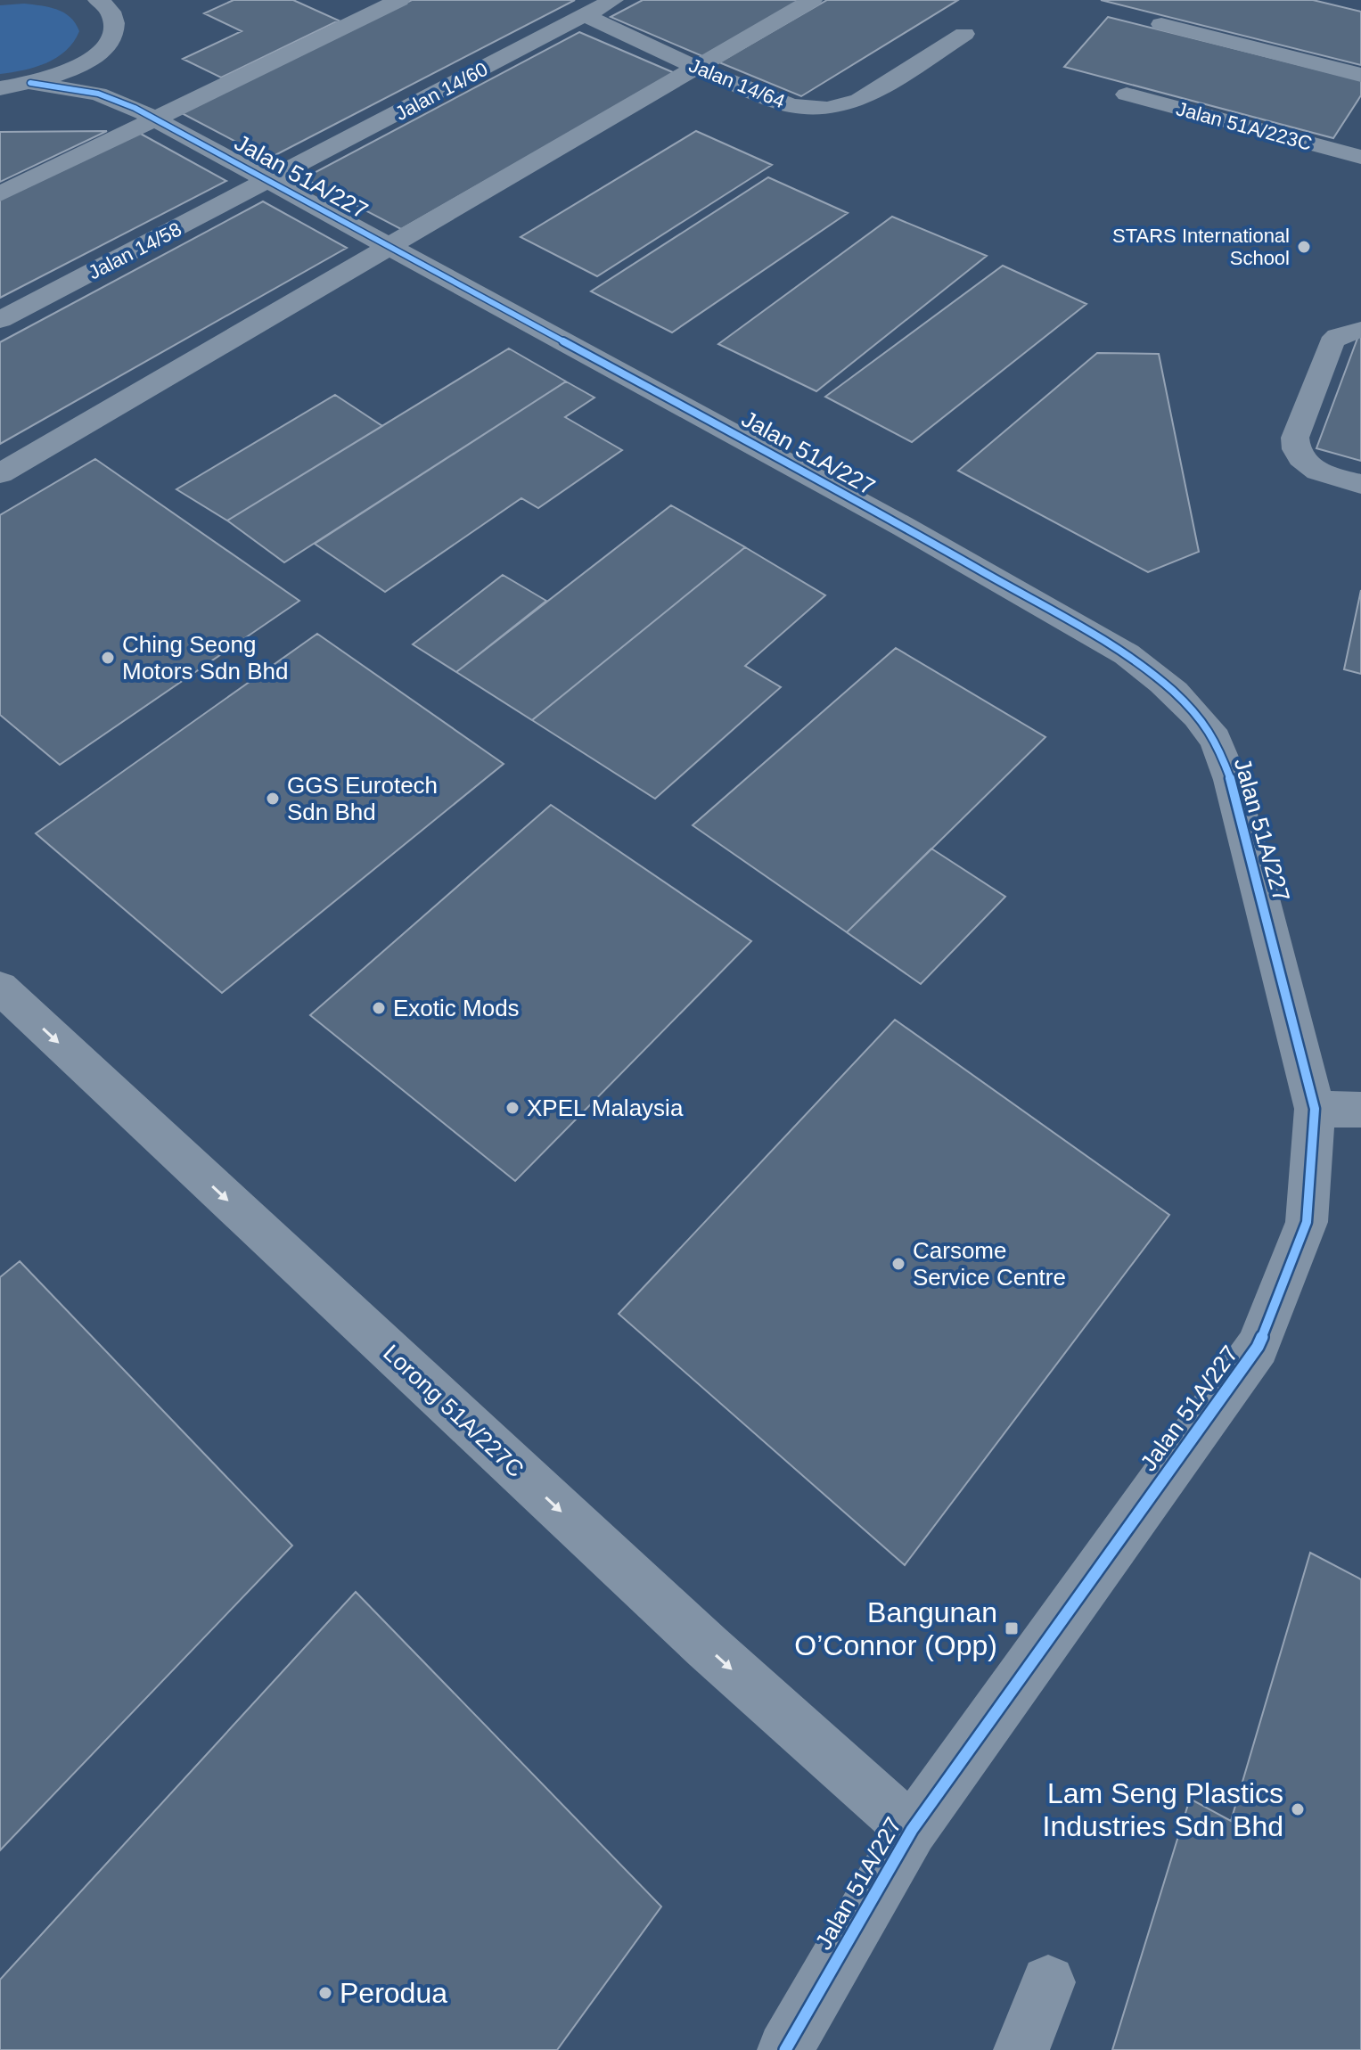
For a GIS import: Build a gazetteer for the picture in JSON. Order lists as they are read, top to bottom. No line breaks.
{"streets":{"street":["Jalan 14/64","Jalan 14/60","Jalan 51A/223C","Jalan 51A/227","Jalan 14/58","Lorong 51A/227C"]},"crossings":[["Jalan 14/64","Jalan 14/60"],["Jalan 14/60","Jalan 51A/227"],["Jalan 14/60","Jalan 14/58"],["Jalan 51A/227","Jalan 14/58"],["Jalan 51A/227","Lorong 51A/227C"]],"one_way":["Lorong 51A/227C"],"places":{"other":["STARS International School","Ching Seong Motors Sdn Bhd","GGS Eurotech Sdn Bhd","Exotic Mods","XPEL Malaysia","Carsome Service Centre","Lam Seng Plastics Industries Sdn Bhd","Perodua"],"transit":["Bangunan O’Connor (Opp)"]}}
